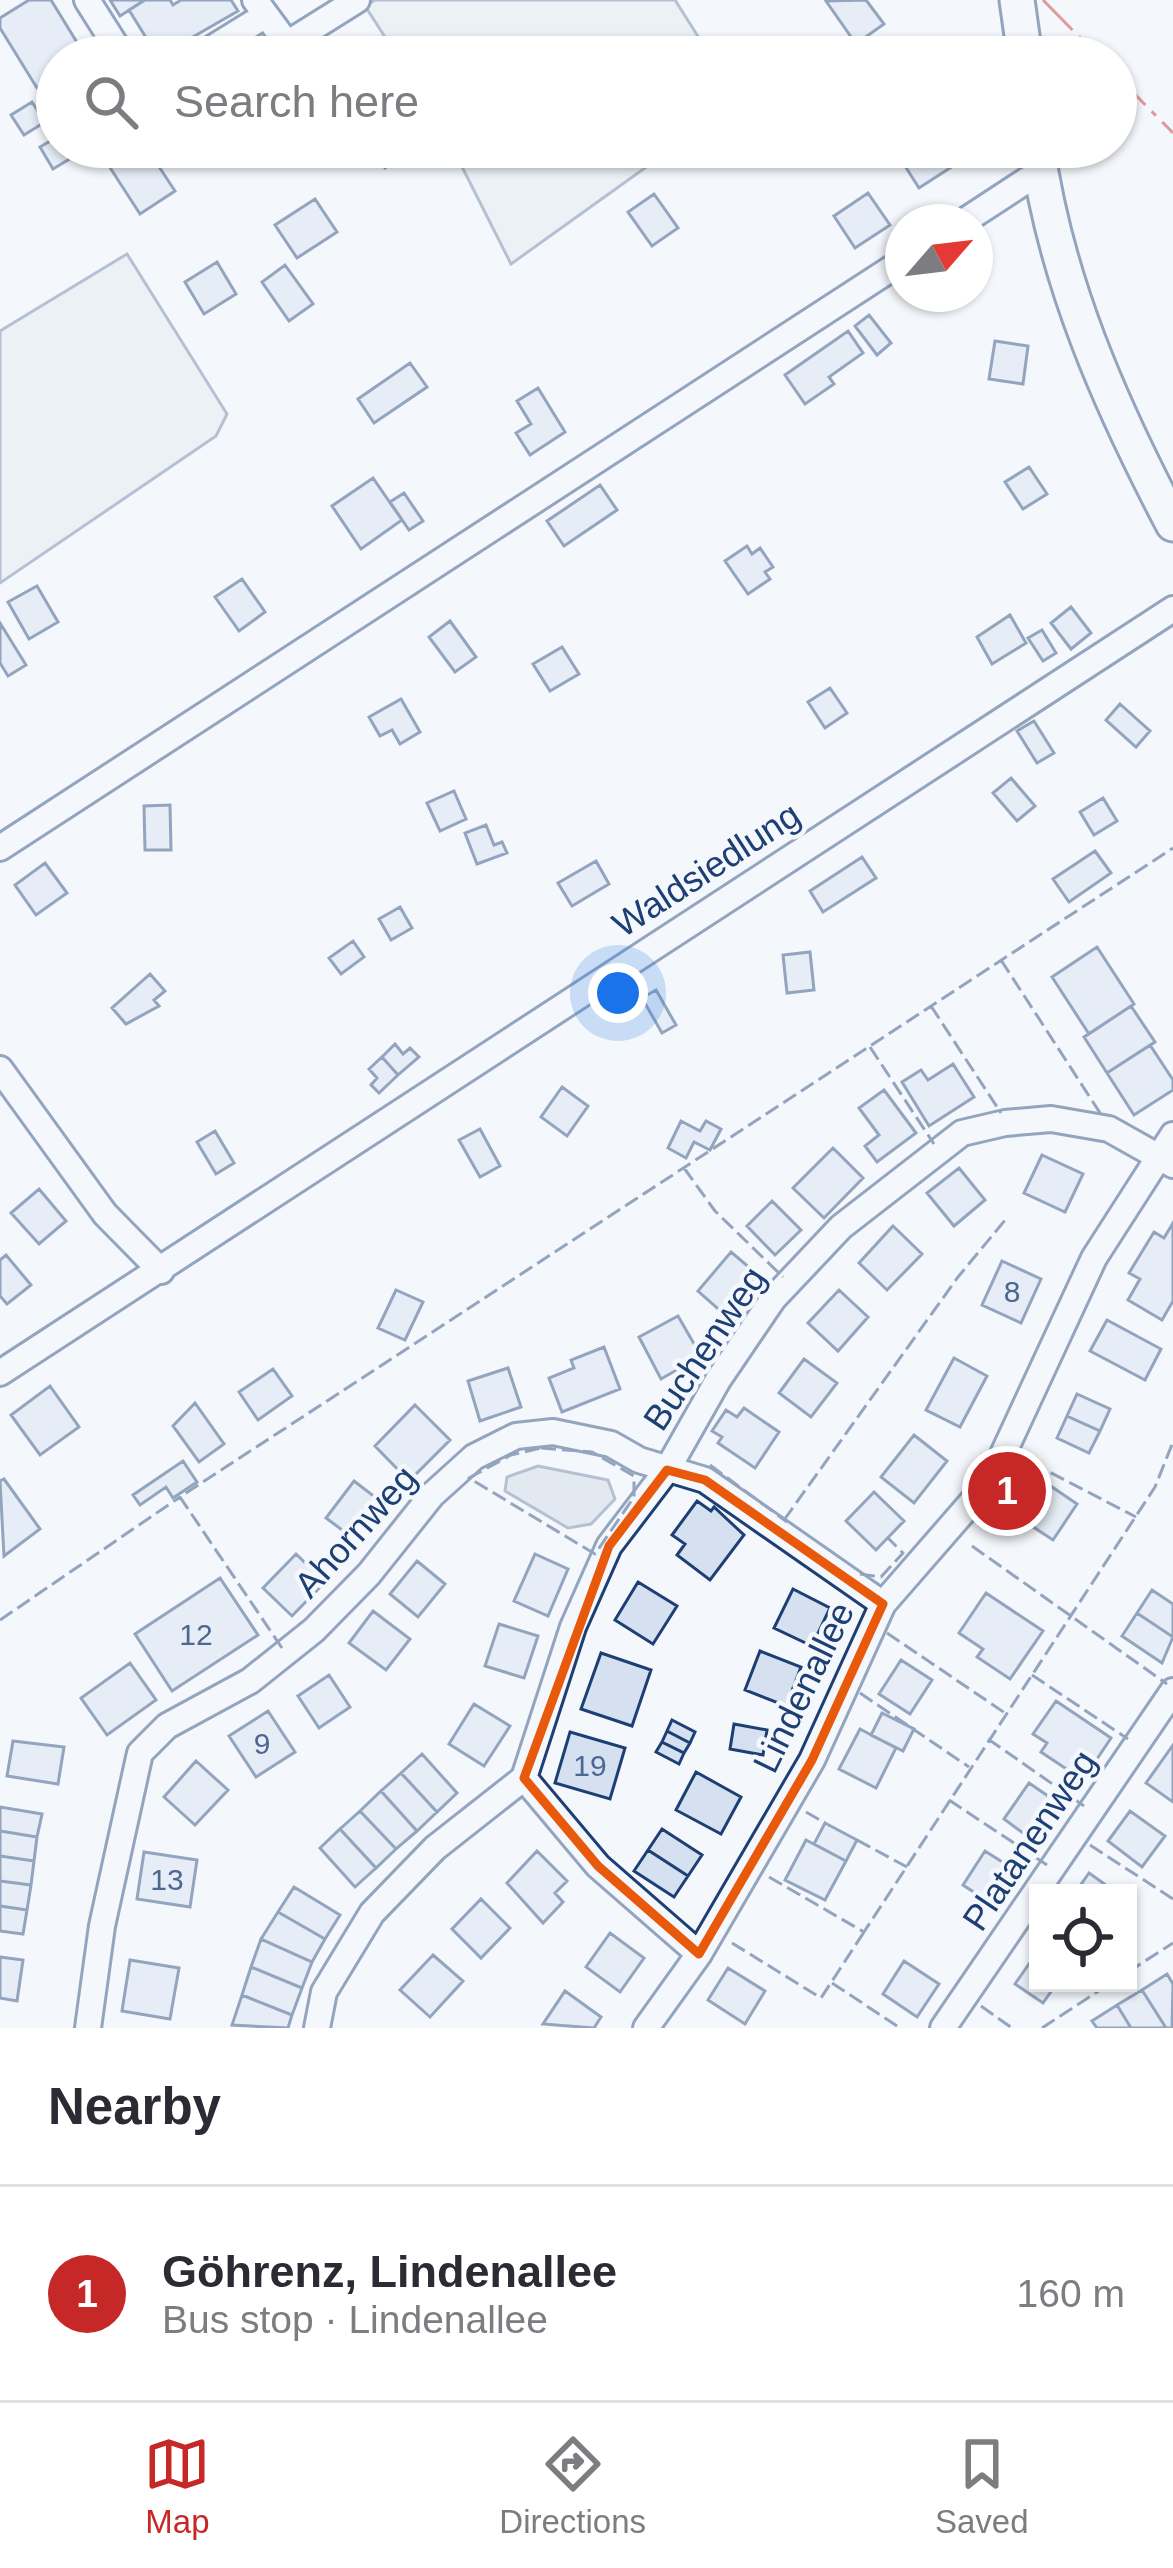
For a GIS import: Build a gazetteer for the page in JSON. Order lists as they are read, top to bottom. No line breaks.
{"streets":{"street":["Waldsiedlung","Buchenweg","Ahornweg","Lindenallee","Platanenweg"]},"crossings":[["Buchenweg","Ahornweg"],["Buchenweg","Lindenallee"],["Ahornweg","Lindenallee"]],"house_numbers":["8","12","9","19","13"],"north":"top right","page":{"search":"Search here","pins":"1","heading":"Nearby","list":[{"mark":"1","name":"Göhrenz, Lindenallee","note":"Bus stop · Lindenallee","value":"160 m"}],"nav":["Map","Directions","Saved"]}}
